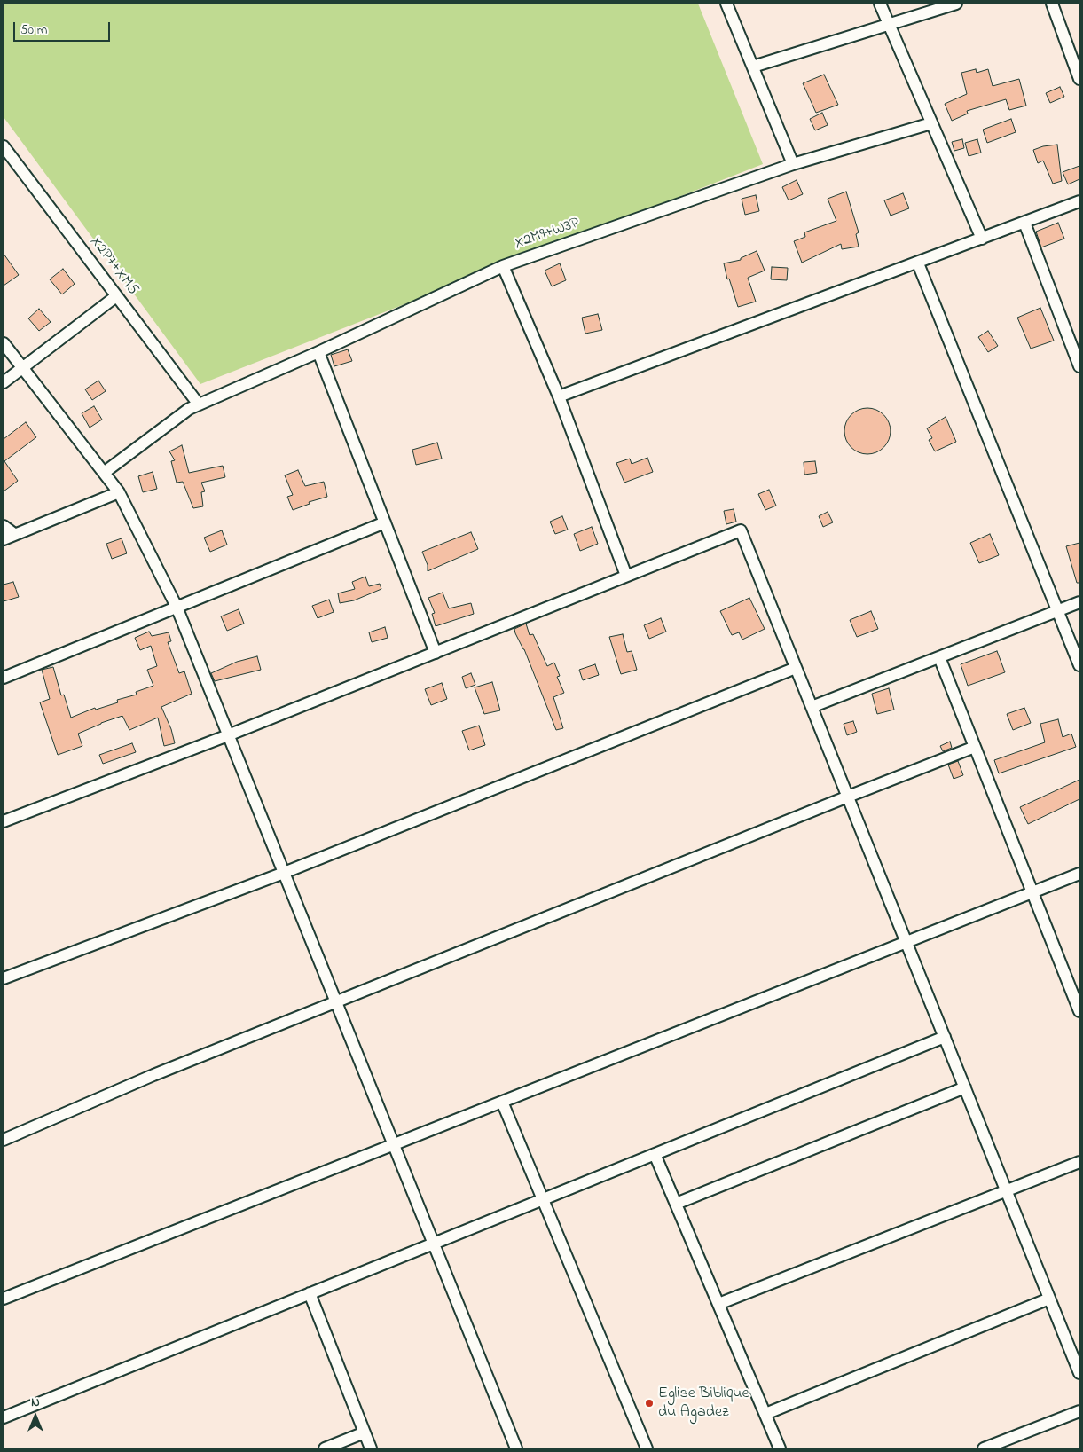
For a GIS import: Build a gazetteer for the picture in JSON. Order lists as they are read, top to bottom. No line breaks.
{"streets":{"street":["X2M9+W3P","X2P7+XM5"]},"crossings":[["X2M9+W3P","X2P7+XM5"]],"places":["Eglise Biblique du Agadez"],"scale_bar":"50 m","north":"top"}
